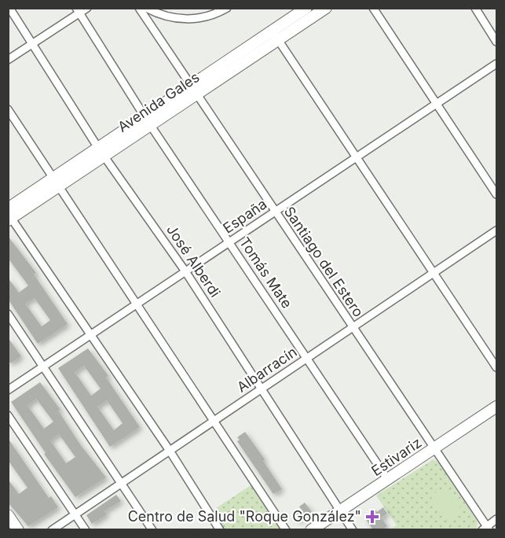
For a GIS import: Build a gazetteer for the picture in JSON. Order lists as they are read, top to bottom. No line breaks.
{"streets":{"street":["Avenida Gales","España","José Alberdi","Santiago del Estero","Tomás Mate","Albarracín","Estivariz"]},"crossings":[["Avenida Gales","José Alberdi"],["Avenida Gales","Santiago del Estero"],["Avenida Gales","Tomás Mate"],["España","José Alberdi"],["España","Santiago del Estero"],["España","Tomás Mate"],["José Alberdi","Albarracín"],["José Alberdi","Estivariz"],["Santiago del Estero","Albarracín"],["Santiago del Estero","Estivariz"],["Tomás Mate","Albarracín"],["Tomás Mate","Estivariz"]],"places":{"health":["Centro de Salud \"Roque González\""]}}
